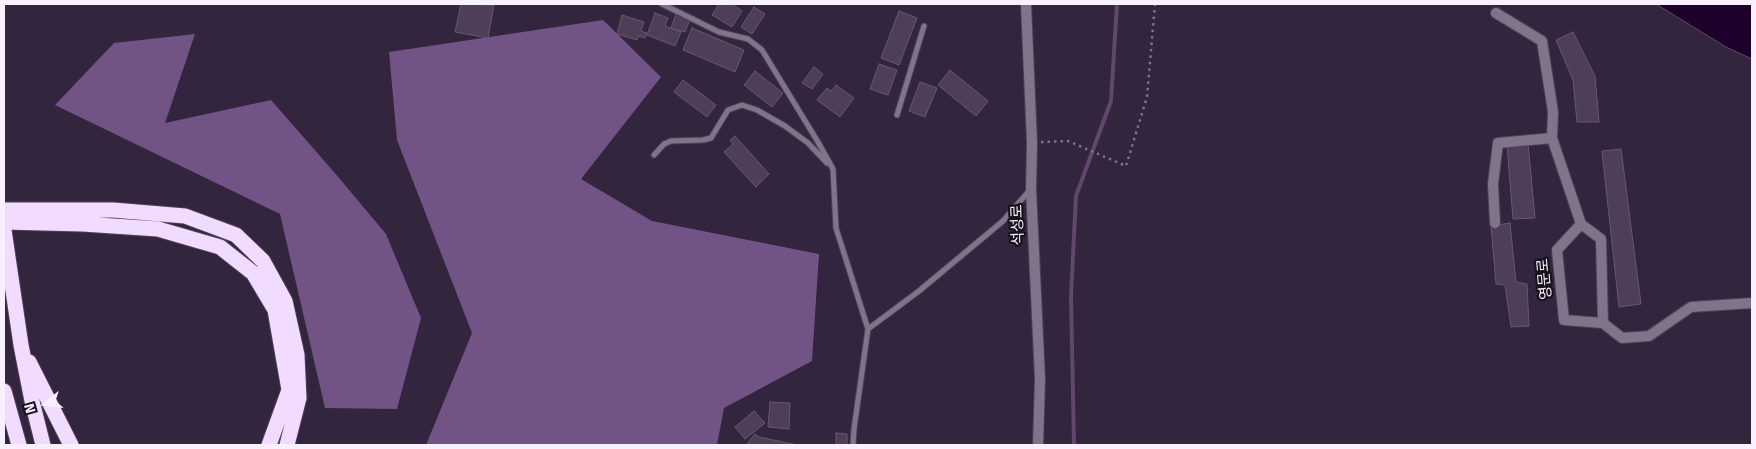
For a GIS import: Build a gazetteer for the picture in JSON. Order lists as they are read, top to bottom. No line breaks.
{"streets":{"street":["석성로","영문로"]},"north":"left"}
